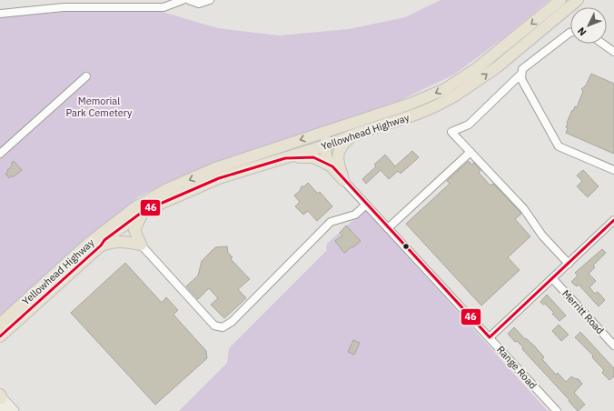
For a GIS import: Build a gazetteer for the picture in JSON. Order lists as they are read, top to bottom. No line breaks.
{"streets":{"highway":["Yellowhead Highway"],"street":["Merritt Road","Range Road"]},"parks":["Memorial Park Cemetery"],"lines":["transit line 46"],"north":"bottom left"}
